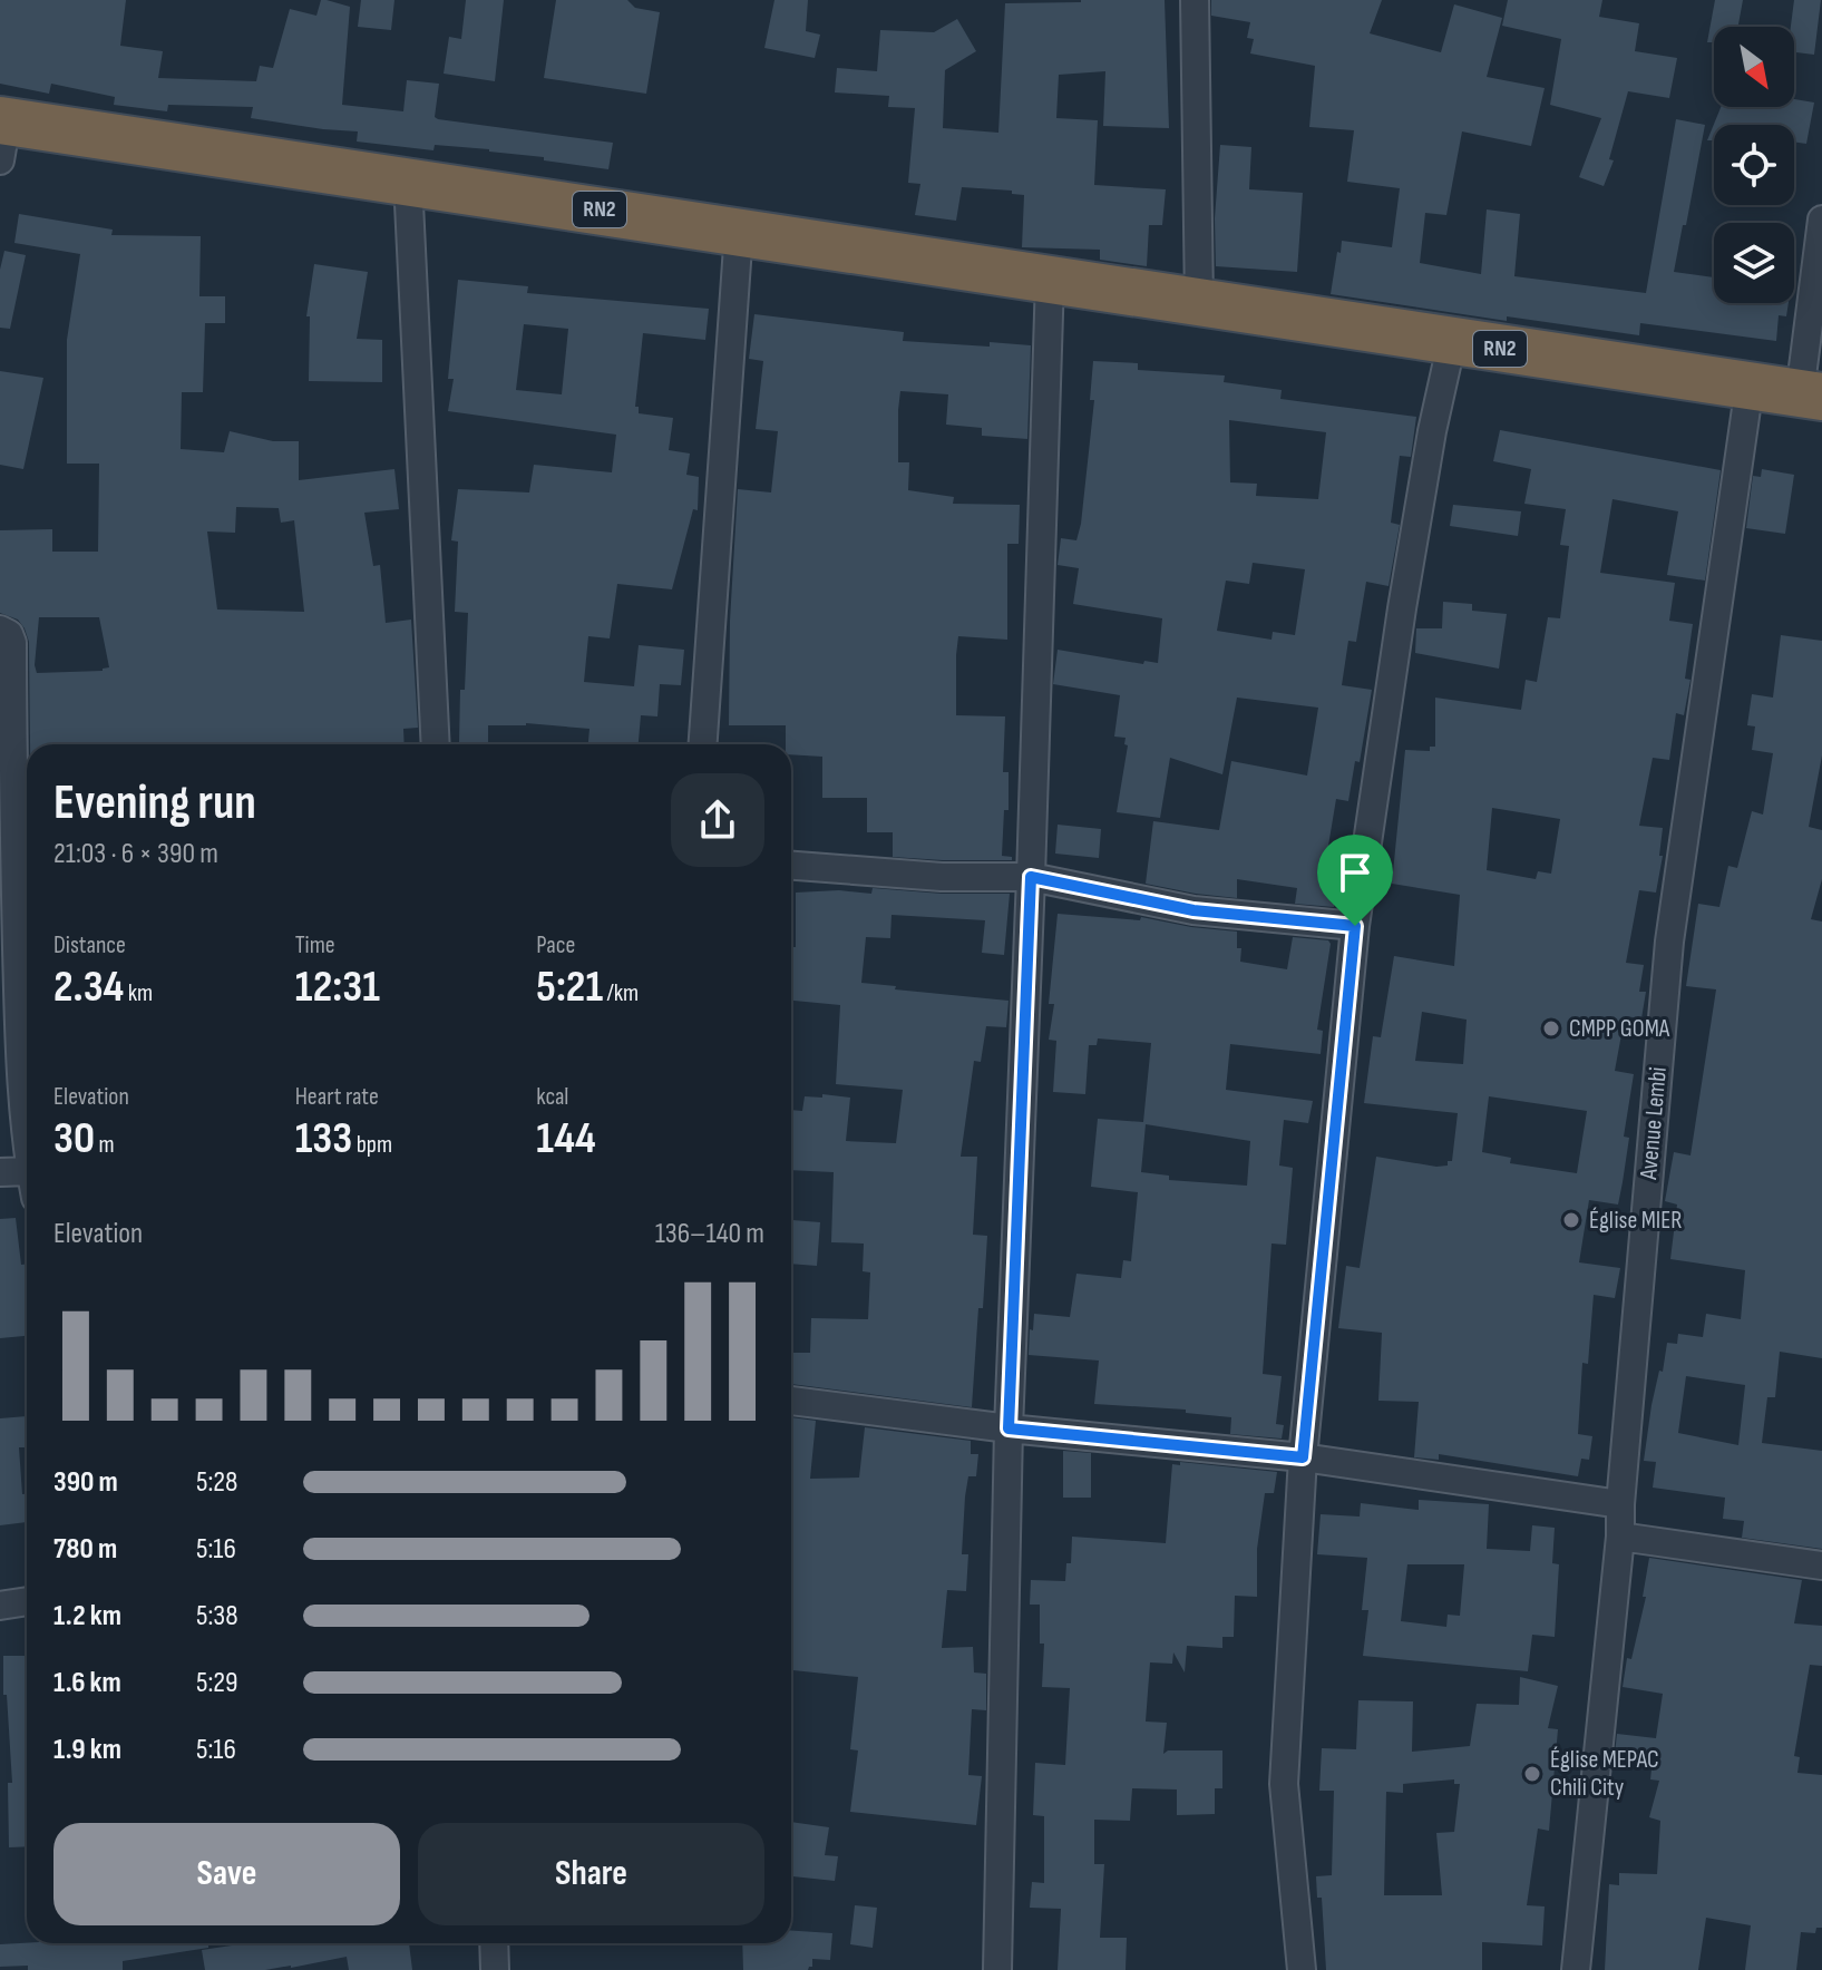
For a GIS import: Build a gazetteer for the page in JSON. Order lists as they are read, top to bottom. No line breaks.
{"streets":{"highway":["RN2"],"street":["Avenue Lembi"]},"crossings":[["RN2","Avenue Lembi"]],"places":["CMPP GOMA","Église MIER","Église MEPAC Chili City"],"north":"bottom right","page":{"heading":["Evening run","21:03 · 6 × 390 m"],"stats":[["Distance","2.34 km"],["Time","12:31"],["Pace","5:21 /km"],["Elevation","30 m"],["Heart rate","133 bpm"],["kcal","144"]],"chart":["Elevation","136–140 m"],"list":[{"name":"390 m","note":"5:28"},{"name":"780 m","note":"5:16"},{"name":"1.2 km","note":"5:38"},{"name":"1.6 km","note":"5:29"},{"name":"1.9 km","note":"5:16"}],"buttons":["Save","Share"]}}
